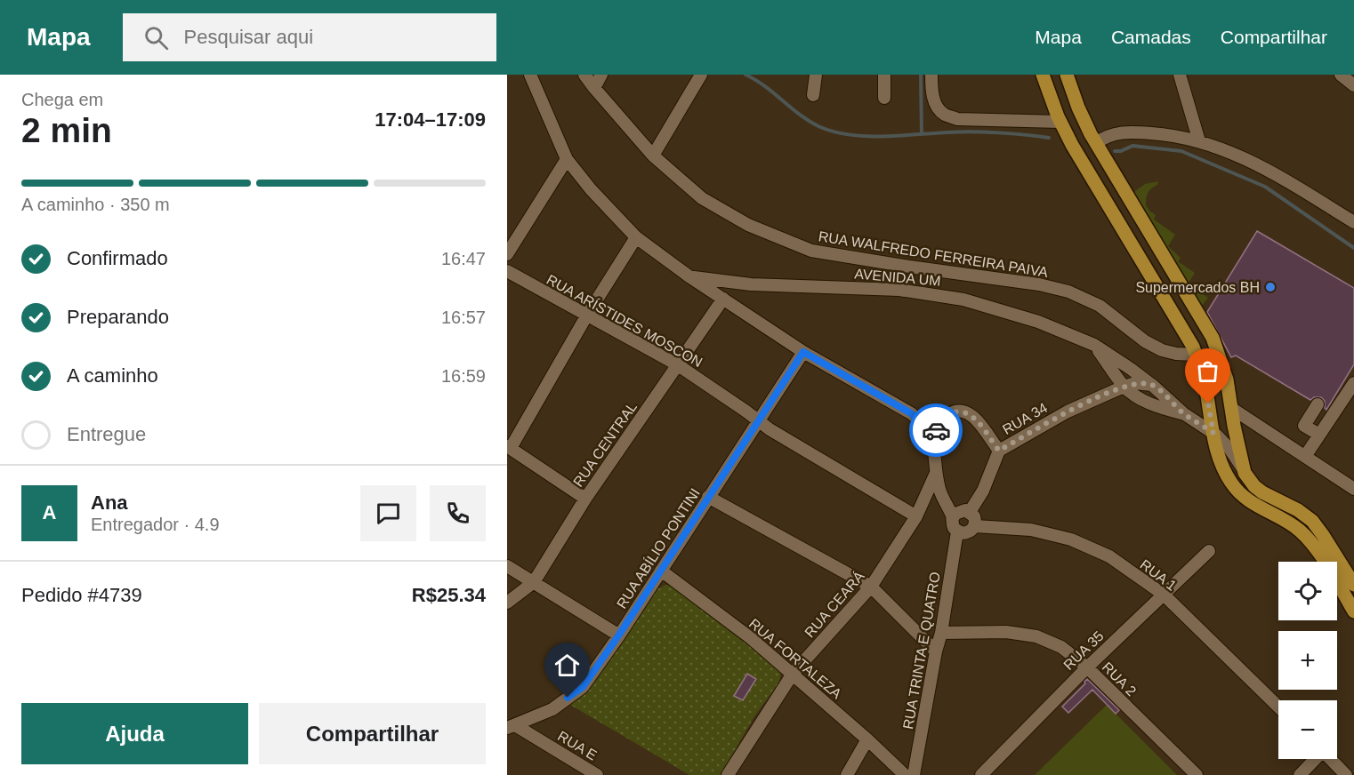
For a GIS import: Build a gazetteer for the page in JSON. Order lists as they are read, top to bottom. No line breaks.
{"streets":{"street":["RUA WALFREDO FERREIRA PAIVA","AVENIDA UM","RUA ARÍSTIDES MOSCON","RUA 34","RUA CENTRAL","RUA ABÍLIO PONTINI","RUA 1","RUA CEARÁ","RUA TRINTA E QUATRO","RUA 35","RUA FORTALEZA","RUA 2","RUA E"]},"crossings":[["AVENIDA UM","RUA 34"],["RUA ARÍSTIDES MOSCON","RUA CENTRAL"],["RUA ARÍSTIDES MOSCON","RUA ABÍLIO PONTINI"],["RUA ARÍSTIDES MOSCON","RUA CEARÁ"],["RUA ABÍLIO PONTINI","RUA FORTALEZA"],["RUA ABÍLIO PONTINI","RUA E"],["RUA 1","RUA TRINTA E QUATRO"],["RUA 1","RUA 35"],["RUA CEARÁ","RUA FORTALEZA"],["RUA TRINTA E QUATRO","RUA 2"],["RUA 35","RUA 2"]],"places":["Supermercados BH"],"page":{"header":"Mapa","search":"Pesquisar aqui","nav":["Mapa","Camadas","Compartilhar"],"heading":["2 min","Chega em","17:04–17:09"],"panel":["Ana","Entregador · 4.9","Pedido #4739","R$25.34"],"bar":"A caminho · 350 m","list":[["Confirmado","16:47"],["Preparando","16:57"],["A caminho","16:59"],"Entregue"],"round":"A","map_buttons":["+","−"],"buttons":["Ajuda","Compartilhar"]}}
